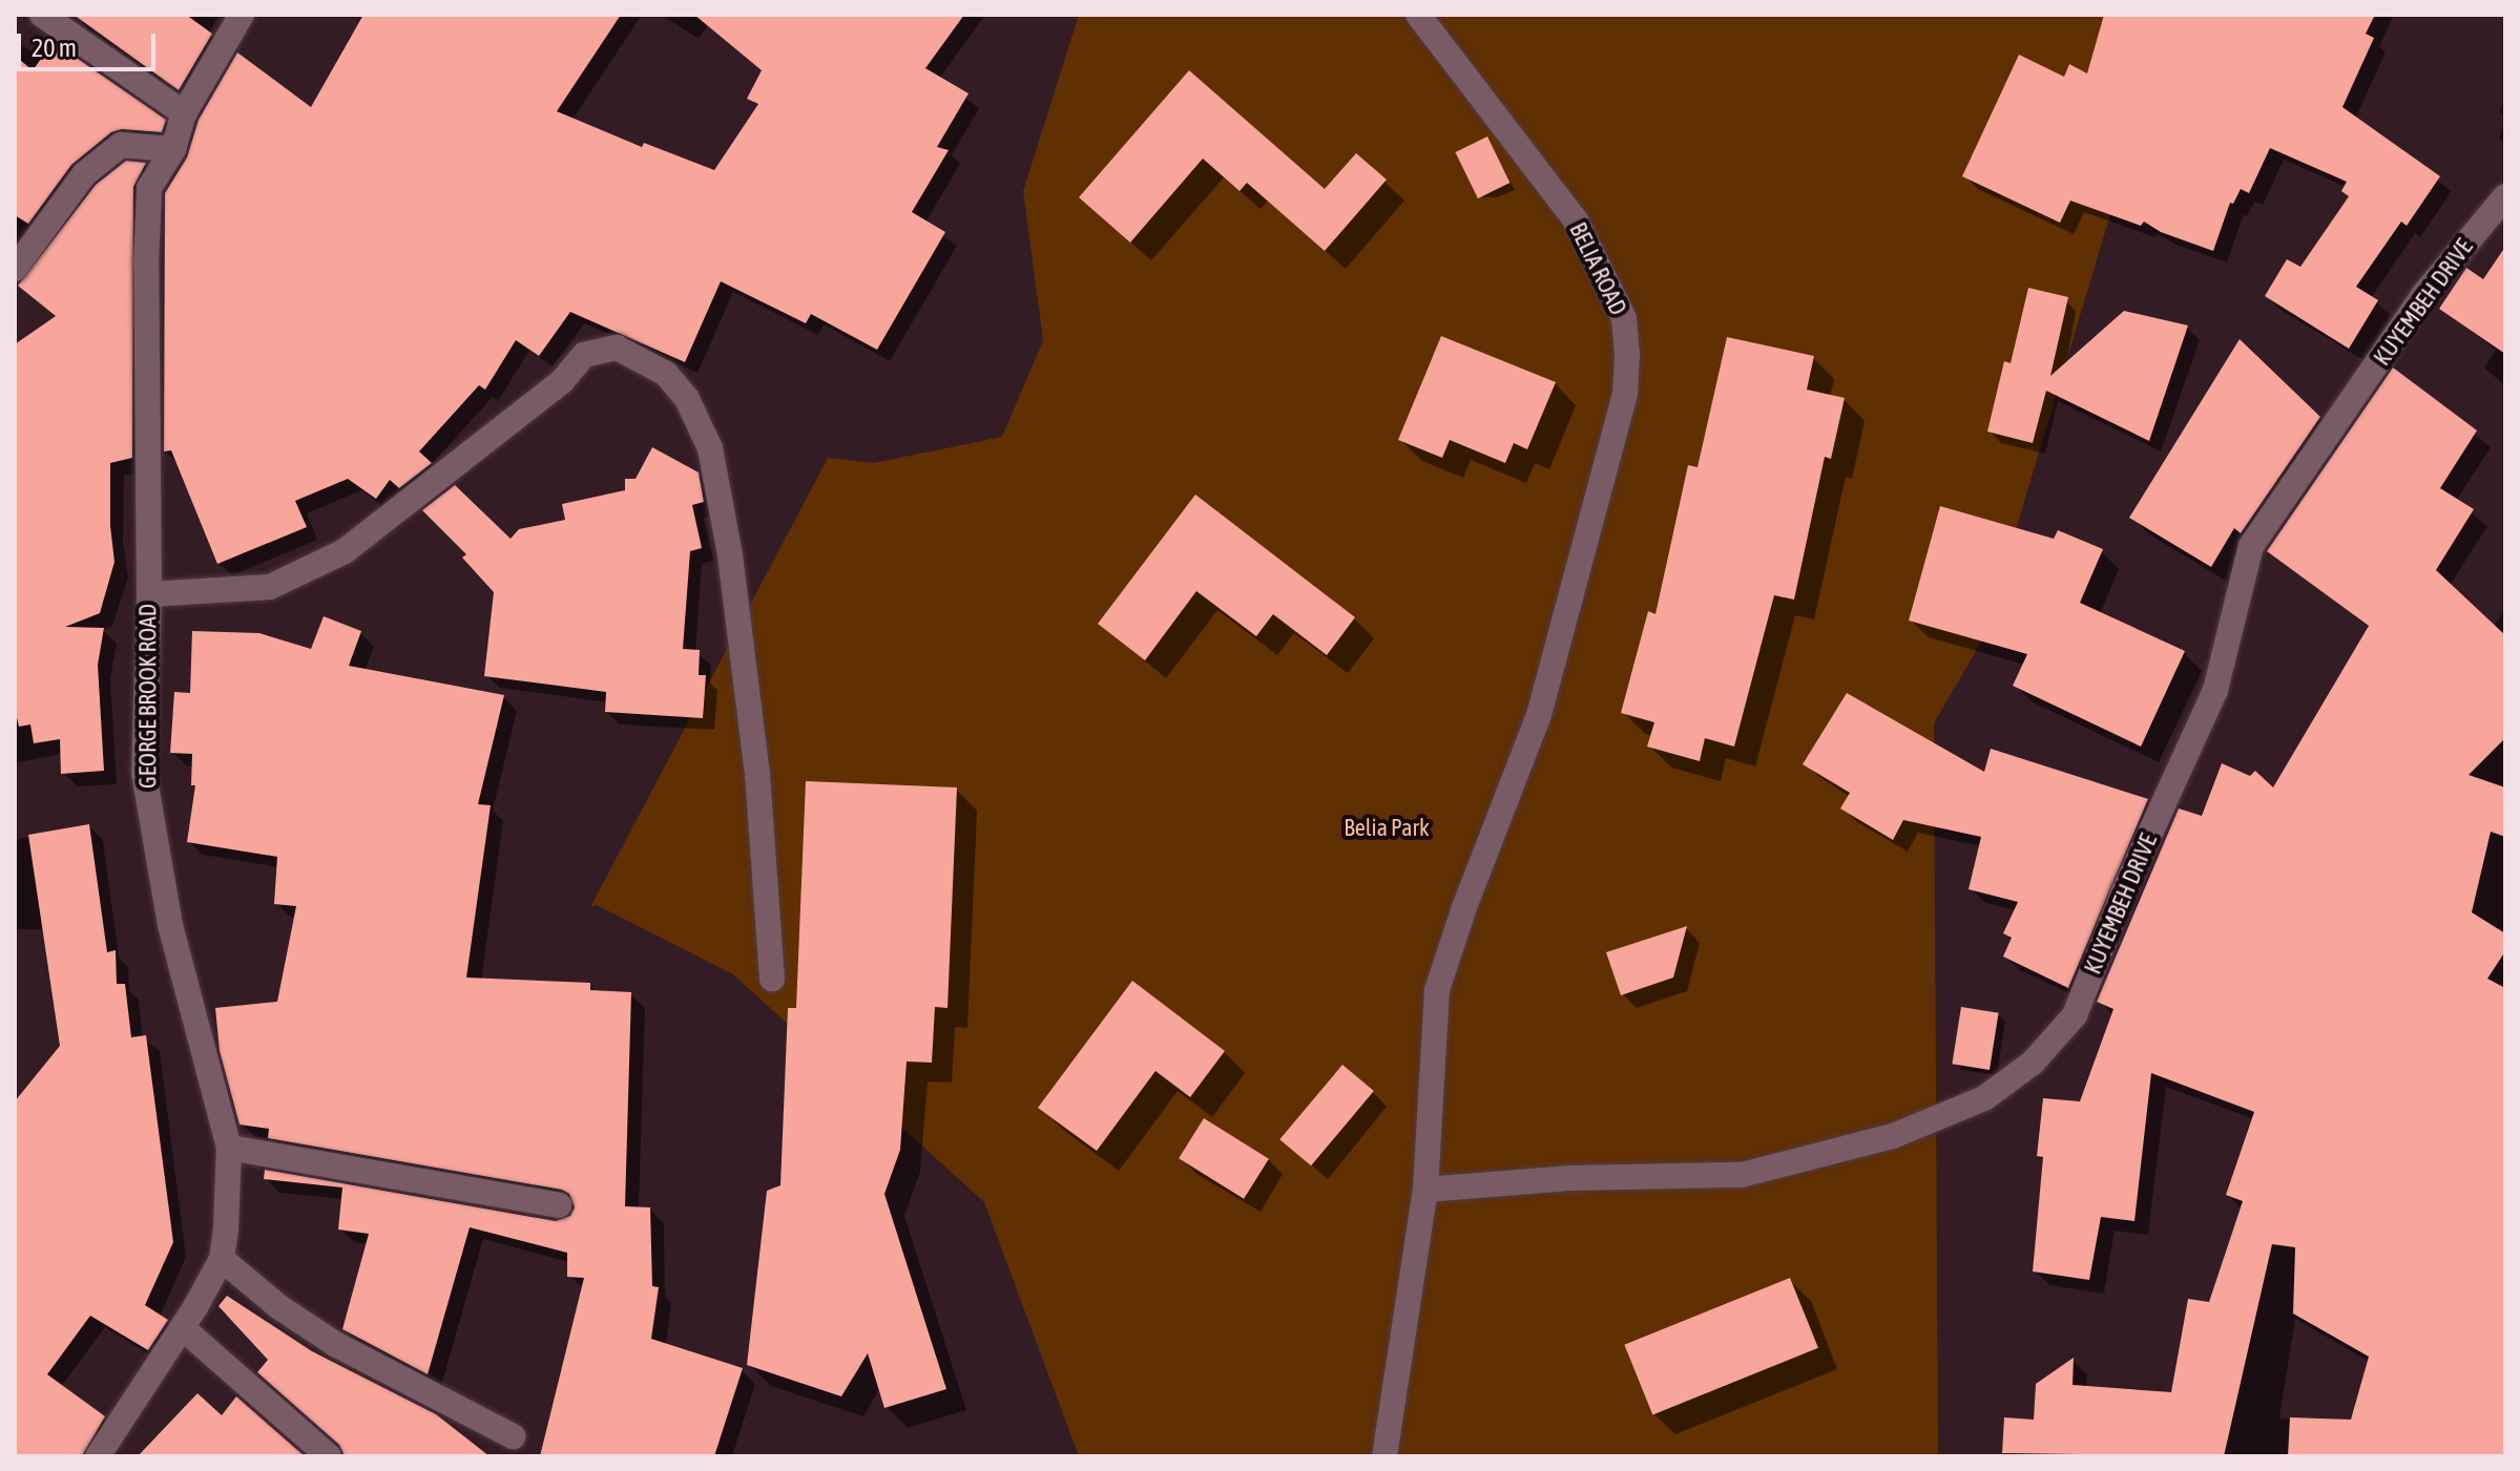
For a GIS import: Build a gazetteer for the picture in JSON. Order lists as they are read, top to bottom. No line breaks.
{"streets":{"street":["BELIA ROAD","KUYEMBEH DRIVE","GEORGE BROOK ROAD"]},"crossings":[["BELIA ROAD","KUYEMBEH DRIVE"]],"parks":["Belia Park"],"scale_bar":"20 m"}
